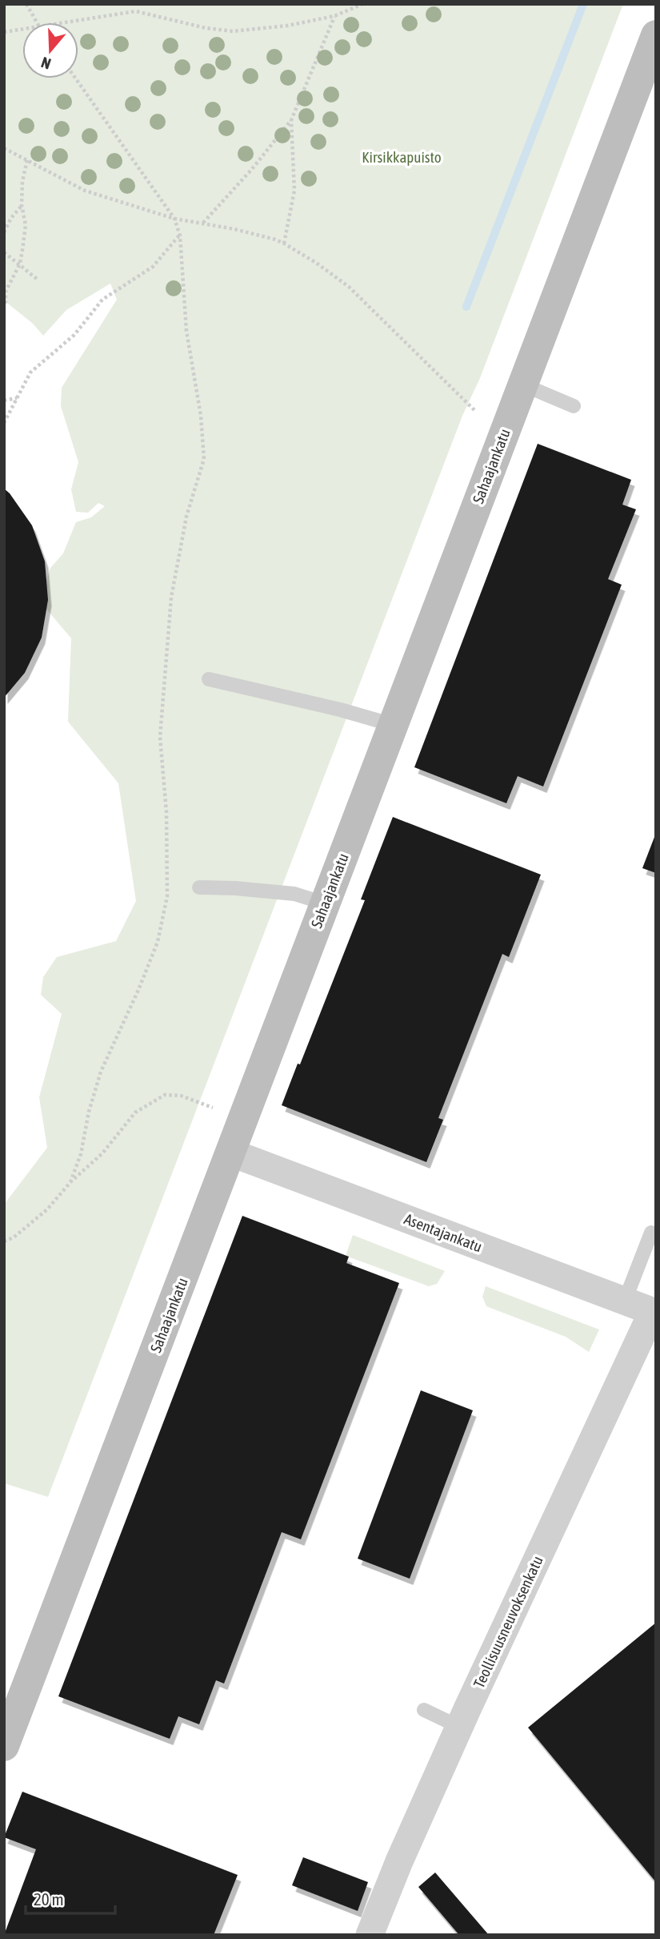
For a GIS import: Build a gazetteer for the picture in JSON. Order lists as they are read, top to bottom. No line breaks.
{"streets":{"main road":["Sahaajankatu"],"street":["Asentajankatu","Teollisuusneuvoksenkatu"]},"crossings":[["Sahaajankatu","Asentajankatu"],["Asentajankatu","Teollisuusneuvoksenkatu"]],"parks":["Kirsikkapuisto"],"scale_bar":"20 m","north":"bottom"}
